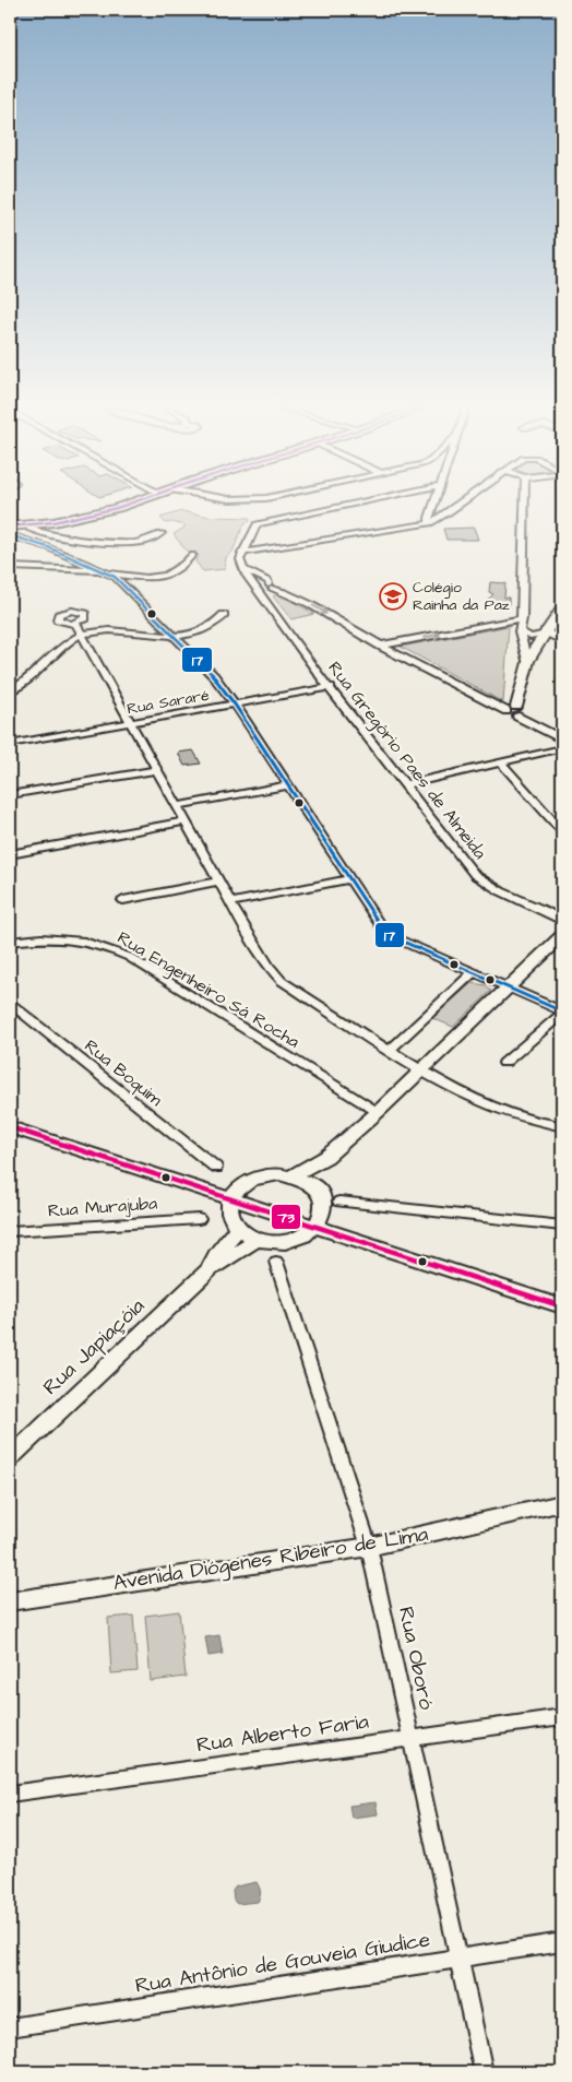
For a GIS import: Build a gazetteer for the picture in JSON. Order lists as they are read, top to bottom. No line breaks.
{"streets":{"street":["Rua Sararé","Rua Gregório Paes de Almeida","Rua Engenheiro Sá Rocha","Rua Boquim","Rua Murajuba","Rua Japiaçóia","Avenida Diógenes Ribeiro de Lima","Rua Oboró","Rua Alberto Faria","Rua Antônio de Gouveia Giudice"]},"crossings":[["Rua Sararé","Rua Gregório Paes de Almeida"],["Avenida Diógenes Ribeiro de Lima","Rua Oboró"],["Rua Oboró","Rua Alberto Faria"],["Rua Oboró","Rua Antônio de Gouveia Giudice"]],"places":{"school or university":["Colégio Rainha da Paz"]},"lines":["transit line 17","transit line 73"]}
